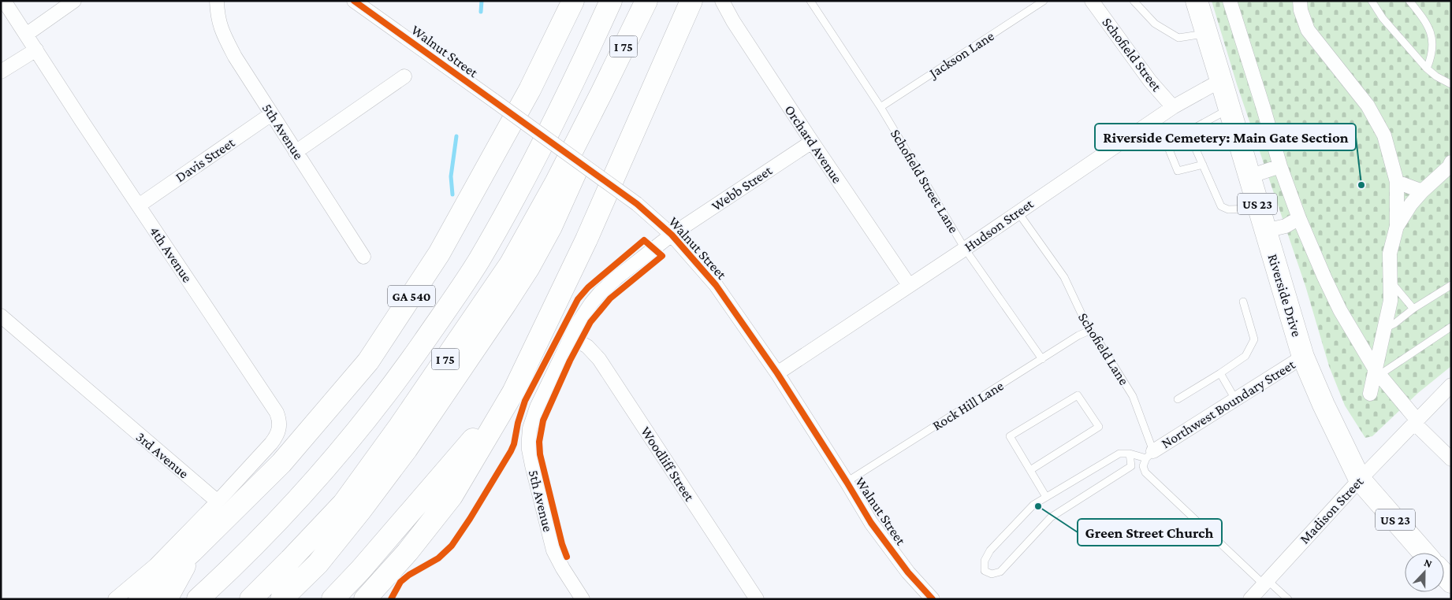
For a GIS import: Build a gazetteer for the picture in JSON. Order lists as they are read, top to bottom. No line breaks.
{"streets":{"main road":["I 75","US 23","Riverside Drive","GA 540"],"street":["Walnut Street","Schofield Street","5th Avenue","Orchard Avenue","Davis Street","Webb Street","Hudson Street","4th Avenue","Northwest Boundary Street","3rd Avenue","Woodliff Street","Madison Street"],"lane":["Jackson Lane","Schofield Street Lane","Schofield Lane","Rock Hill Lane"]},"crossings":[["Walnut Street","5th Avenue"],["Walnut Street","Webb Street"],["Walnut Street","Hudson Street"],["Walnut Street","Rock Hill Lane"],["Jackson Lane","Schofield Street Lane"],["Schofield Street","Hudson Street"],["5th Avenue","Davis Street"],["5th Avenue","Webb Street"],["5th Avenue","Woodliff Street"],["Orchard Avenue","Webb Street"],["Orchard Avenue","Hudson Street"],["Davis Street","4th Avenue"],["Schofield Street Lane","Hudson Street"],["Schofield Street Lane","Rock Hill Lane"],["Hudson Street","Riverside Drive"],["Hudson Street","Schofield Lane"],["4th Avenue","3rd Avenue"],["Riverside Drive","Northwest Boundary Street"],["Riverside Drive","Madison Street"],["Schofield Lane","Northwest Boundary Street"],["Schofield Lane","Rock Hill Lane"],["Schofield Lane","Madison Street"]],"places":["Riverside Cemetery: Main Gate Section","Green Street Church"],"north":"top"}
